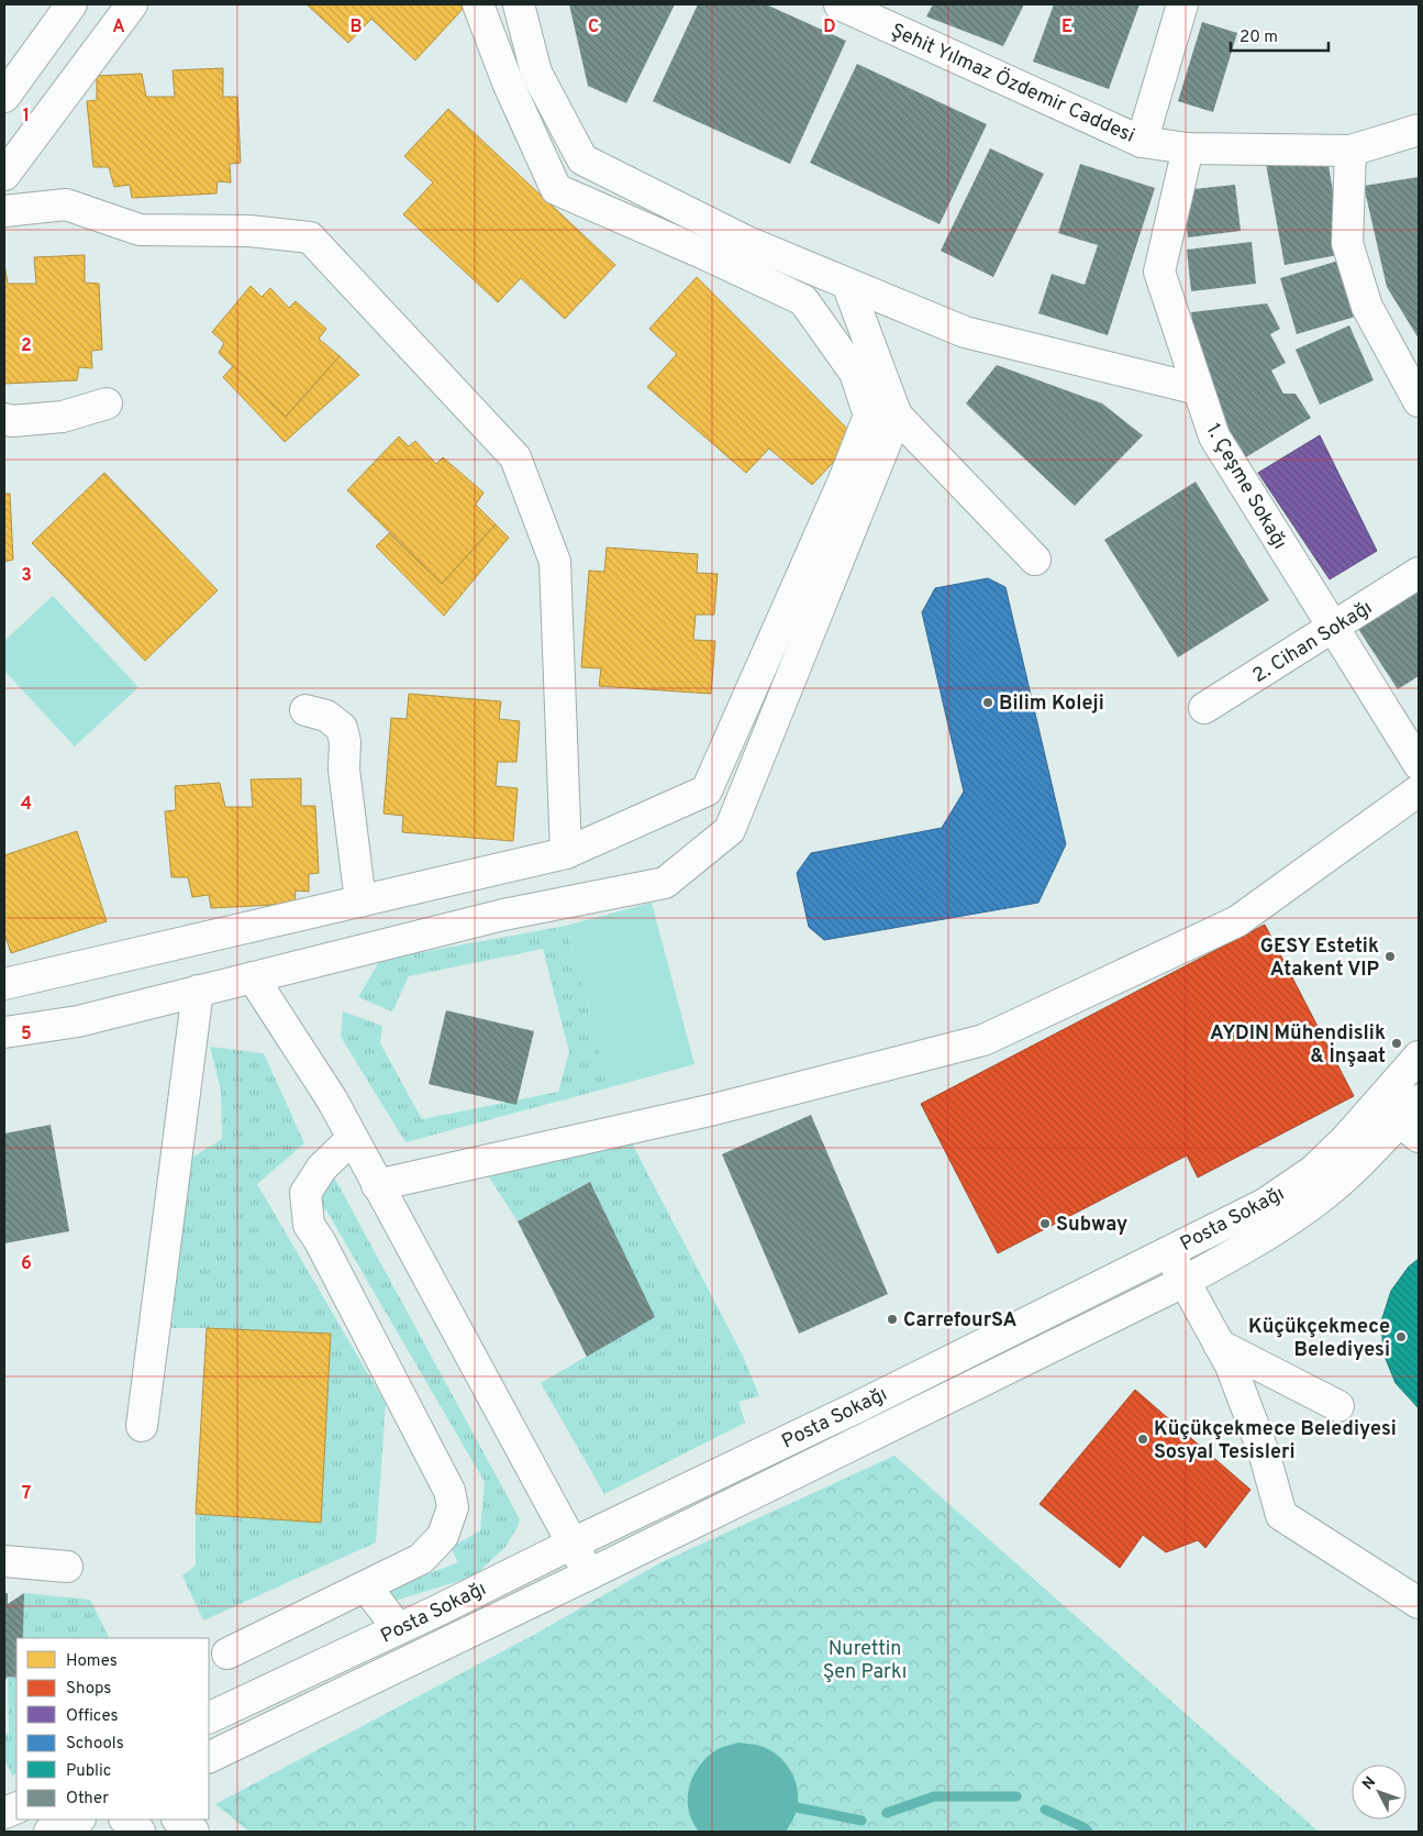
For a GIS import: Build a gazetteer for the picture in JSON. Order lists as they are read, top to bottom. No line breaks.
{"streets":{"street":["Şehit Yılmaz Özdemir Caddesi","1. Çeşme Sokağı","2. Cihan Sokağı","Posta Sokağı"]},"crossings":[["Şehit Yılmaz Özdemir Caddesi","1. Çeşme Sokağı"],["1. Çeşme Sokağı","2. Cihan Sokağı"]],"parks":["Nurettin Şen Parkı"],"places":["Bilim Koleji","GESY Estetik Atakent VIP","AYDIN Mühendislik & İnşaat","Subway","CarrefourSA","Küçükçekmece Belediyesi","Küçükçekmece Belediyesi Sosyal Tesisleri"],"legend":["Homes","Shops","Offices","Schools","Public","Other"],"scale_bar":"20 m","north":"top left","grid":{"columns":["A","B","C","D","E"],"rows":["1","2","3","4","5","6","7"]}}
